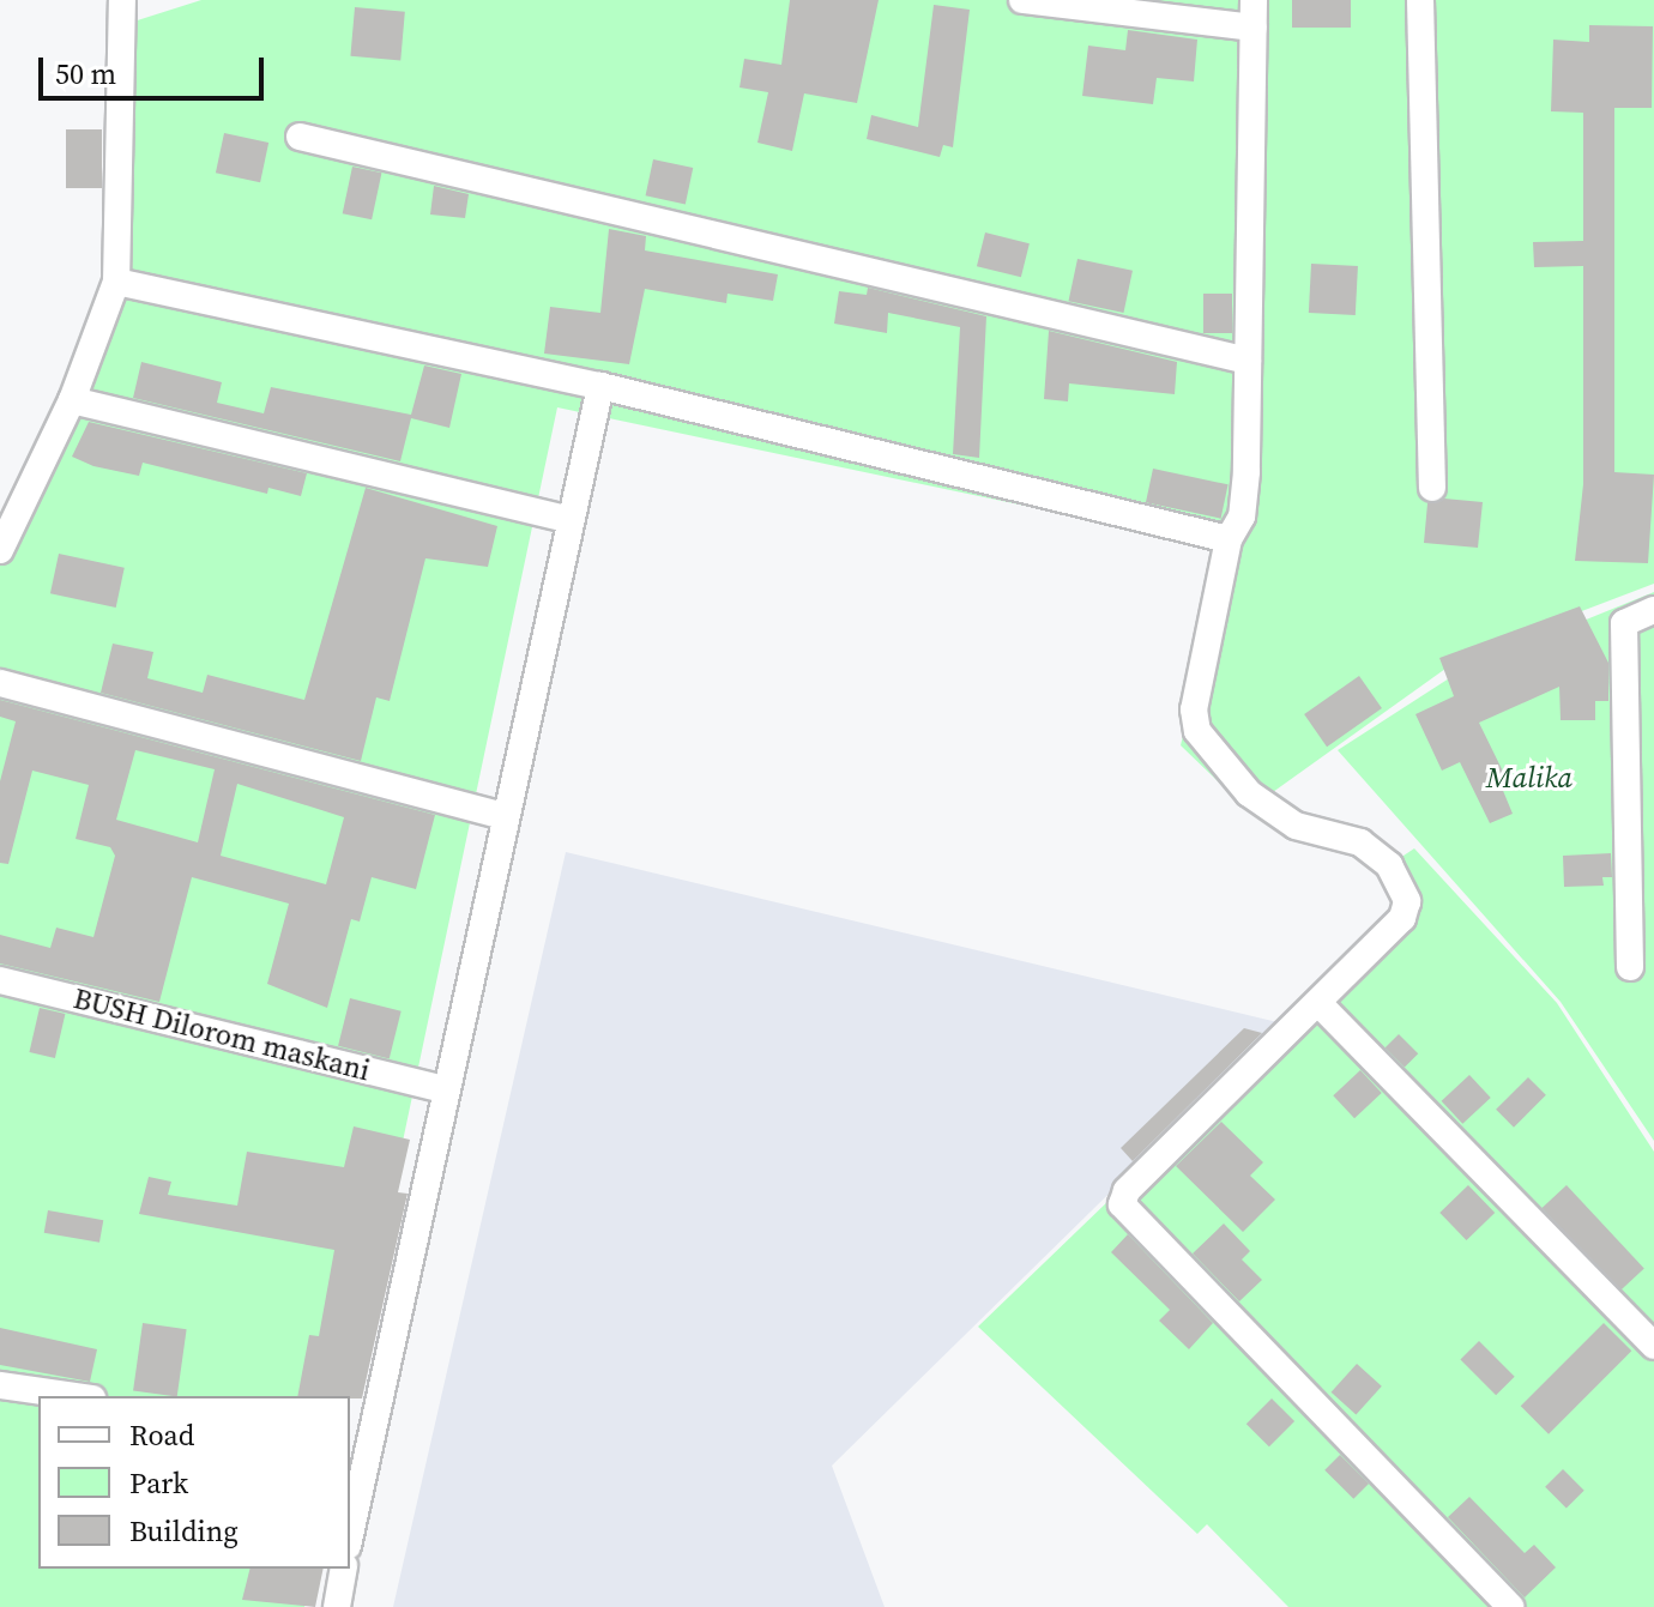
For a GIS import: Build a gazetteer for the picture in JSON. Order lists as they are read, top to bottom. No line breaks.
{"streets":{"street":["BUSH Dilorom maskani"]},"parks":["Malika"],"legend":["Road","Park","Building"],"scale_bar":"50 m"}
